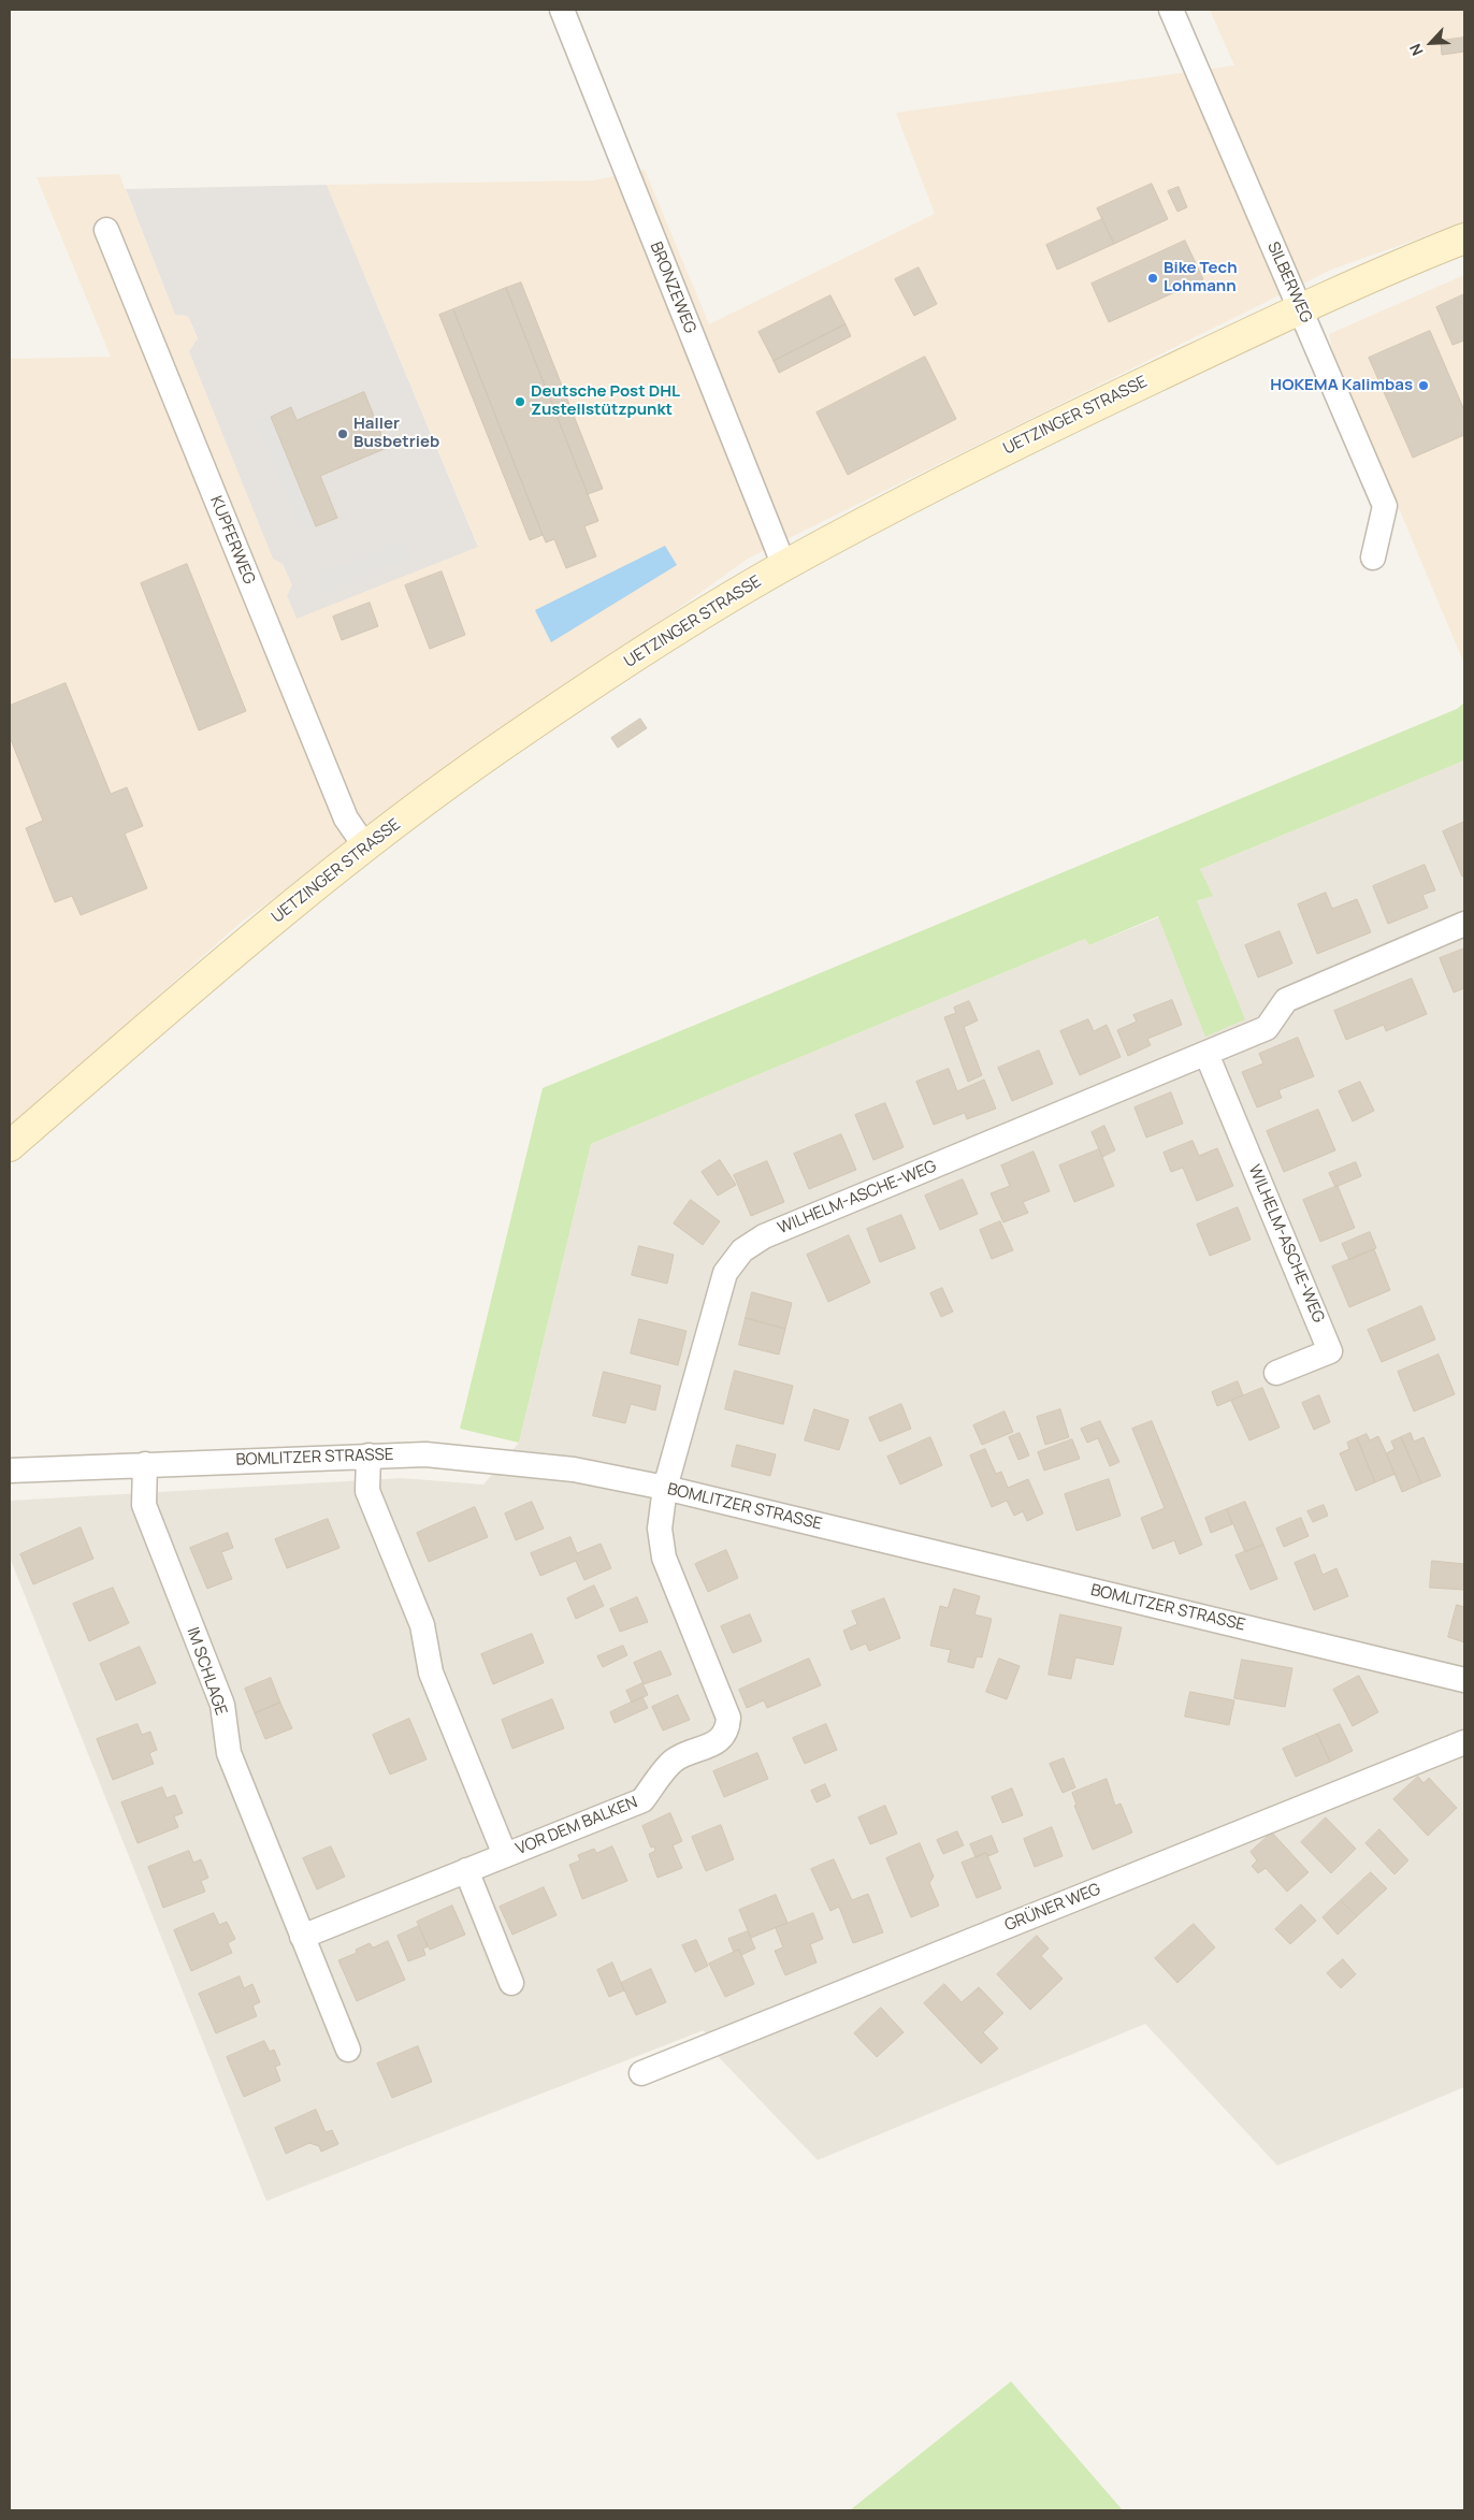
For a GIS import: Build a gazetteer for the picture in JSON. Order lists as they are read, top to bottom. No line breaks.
{"streets":{"street":["SILBERWEG","BRONZEWEG","UETZINGER STRASSE","KUPFERWEG","WILHELM-ASCHE-WEG","BOMLITZER STRASSE","IM SCHLAGE","VOR DEM BALKEN","GRÜNER WEG"]},"crossings":[["SILBERWEG","UETZINGER STRASSE"],["BRONZEWEG","UETZINGER STRASSE"],["UETZINGER STRASSE","KUPFERWEG"],["WILHELM-ASCHE-WEG","BOMLITZER STRASSE"],["WILHELM-ASCHE-WEG","VOR DEM BALKEN"],["BOMLITZER STRASSE","IM SCHLAGE"],["BOMLITZER STRASSE","VOR DEM BALKEN"]],"places":["Bike Tech Lohmann","HOKEMA Kalimbas","Deutsche Post DHL Zustellstützpunkt","Haller Busbetrieb"],"north":"bottom left"}
